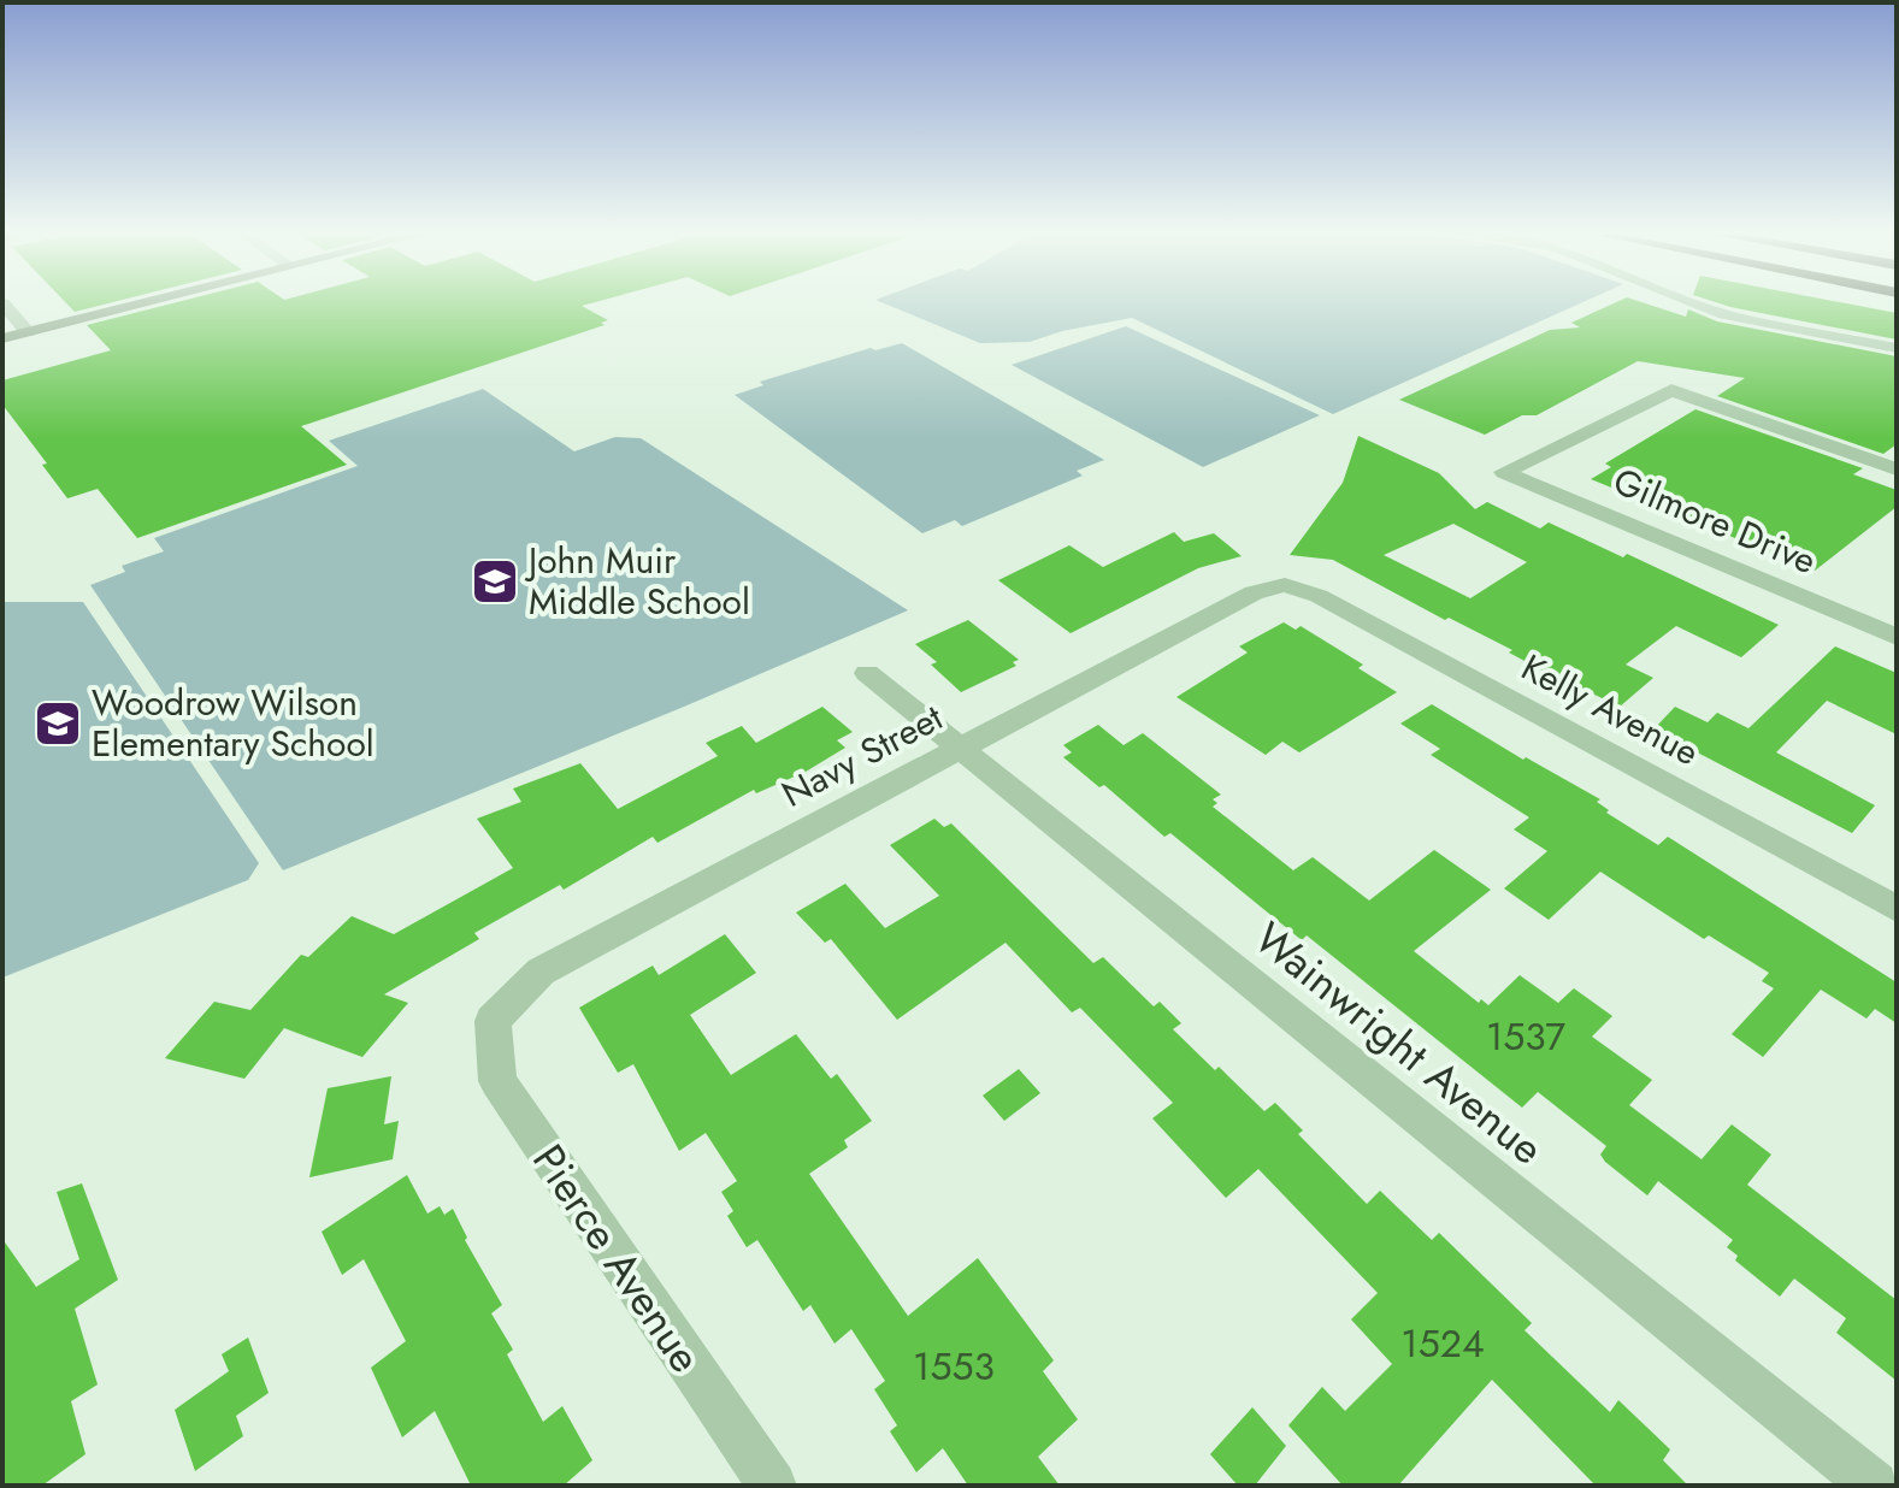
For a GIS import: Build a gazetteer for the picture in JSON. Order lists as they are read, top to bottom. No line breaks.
{"streets":{"street":["Gilmore Drive","Kelly Avenue","Navy Street","Wainwright Avenue","Pierce Avenue"]},"crossings":[["Kelly Avenue","Navy Street"],["Navy Street","Wainwright Avenue"],["Navy Street","Pierce Avenue"]],"places":{"school or university":["John Muir Middle School","Woodrow Wilson Elementary School"]},"house_numbers":["1537","1524","1553"]}
